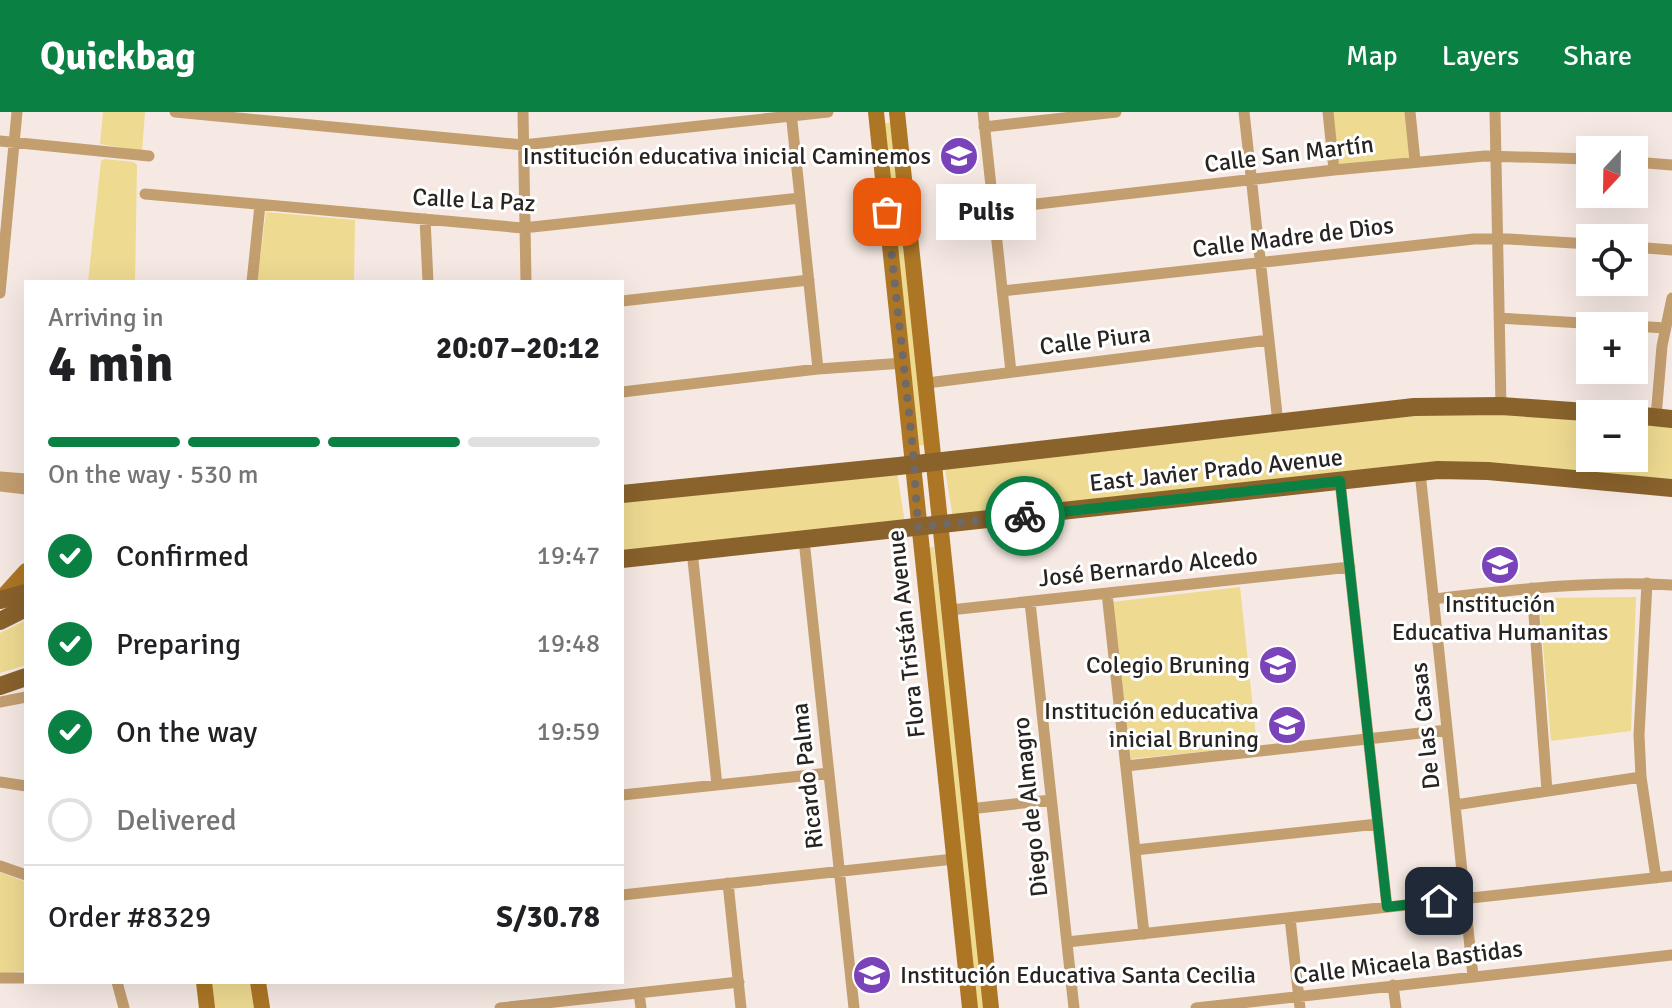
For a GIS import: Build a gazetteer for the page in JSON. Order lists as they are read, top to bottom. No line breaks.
{"streets":{"main road":["East Javier Prado Avenue"],"street":["Calle San Martín","Calle La Paz","Calle Madre de Dios","Calle Piura","José Bernardo Alcedo","Flora Tristán Avenue","De las Casas","Ricardo Palma","Diego de Almagro","Calle Micaela Bastidas"]},"crossings":[["Calle Piura","Flora Tristán Avenue"],["East Javier Prado Avenue","Flora Tristán Avenue"],["East Javier Prado Avenue","De las Casas"],["East Javier Prado Avenue","Ricardo Palma"],["José Bernardo Alcedo","Flora Tristán Avenue"],["José Bernardo Alcedo","Diego de Almagro"],["De las Casas","Calle Micaela Bastidas"]],"places":{"school or university":["Institución educativa inicial Caminemos","Institución Educativa Humanitas","Colegio Bruning","Institución educativa inicial Bruning","Institución Educativa Santa Cecilia"],"other":["Pulis"]},"north":"bottom","page":{"header":"Quickbag","nav":["Map","Layers","Share"],"map_buttons":["+","−"],"bubble":"Pulis","heading":["4 min","Arriving in","20:07–20:12"],"panel":["Order #8329","S/30.78"],"bar":"On the way · 530 m","list":[["Confirmed","19:47"],["Preparing","19:48"],["On the way","19:59"],"Delivered"]}}
